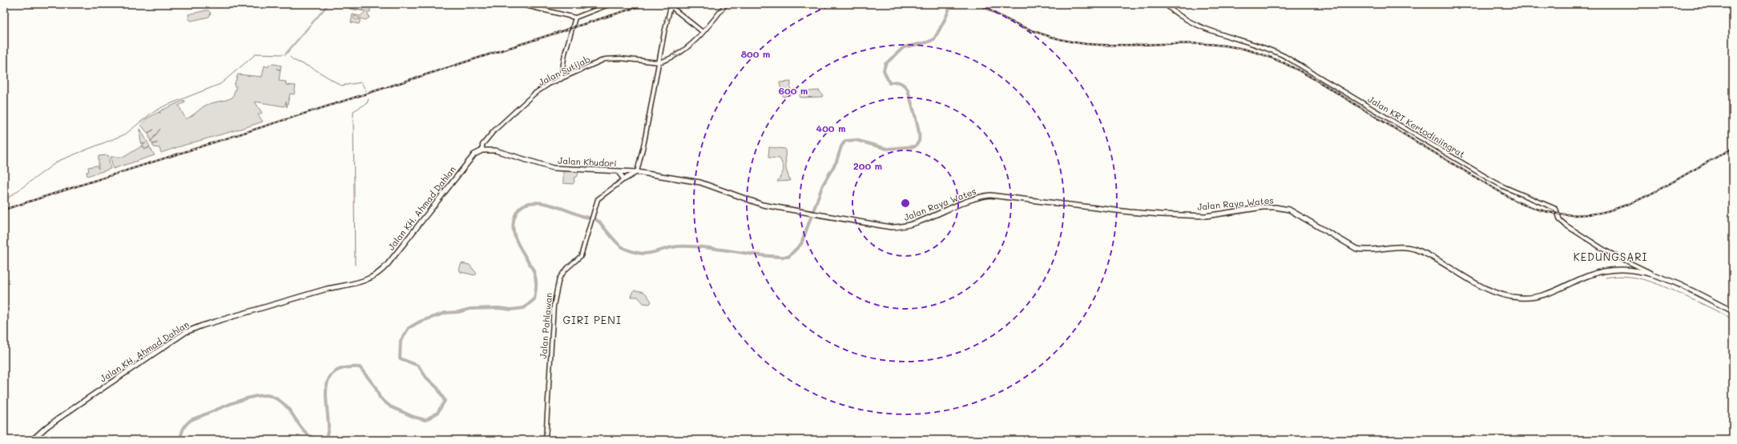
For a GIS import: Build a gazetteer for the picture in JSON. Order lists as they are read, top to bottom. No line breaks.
{"streets":{"highway":["Jalan Khudori","Jalan Raya Wates","Jalan KH. Ahmad Dahlan","Jalan Pahlawan"],"main road":["Jalan Sutijab","Jalan KRT Kertodiniingrat"]},"crossings":[["Jalan Sutijab","Jalan Khudori"],["Jalan Sutijab","Jalan KH. Ahmad Dahlan"],["Jalan KRT Kertodiniingrat","Jalan Raya Wates"],["Jalan Khudori","Jalan Raya Wates"],["Jalan Khudori","Jalan KH. Ahmad Dahlan"],["Jalan Khudori","Jalan Pahlawan"]],"districts":["KEDUNGSARI","GIRI PENI"],"rings":["800 m","600 m","400 m","200 m"]}
